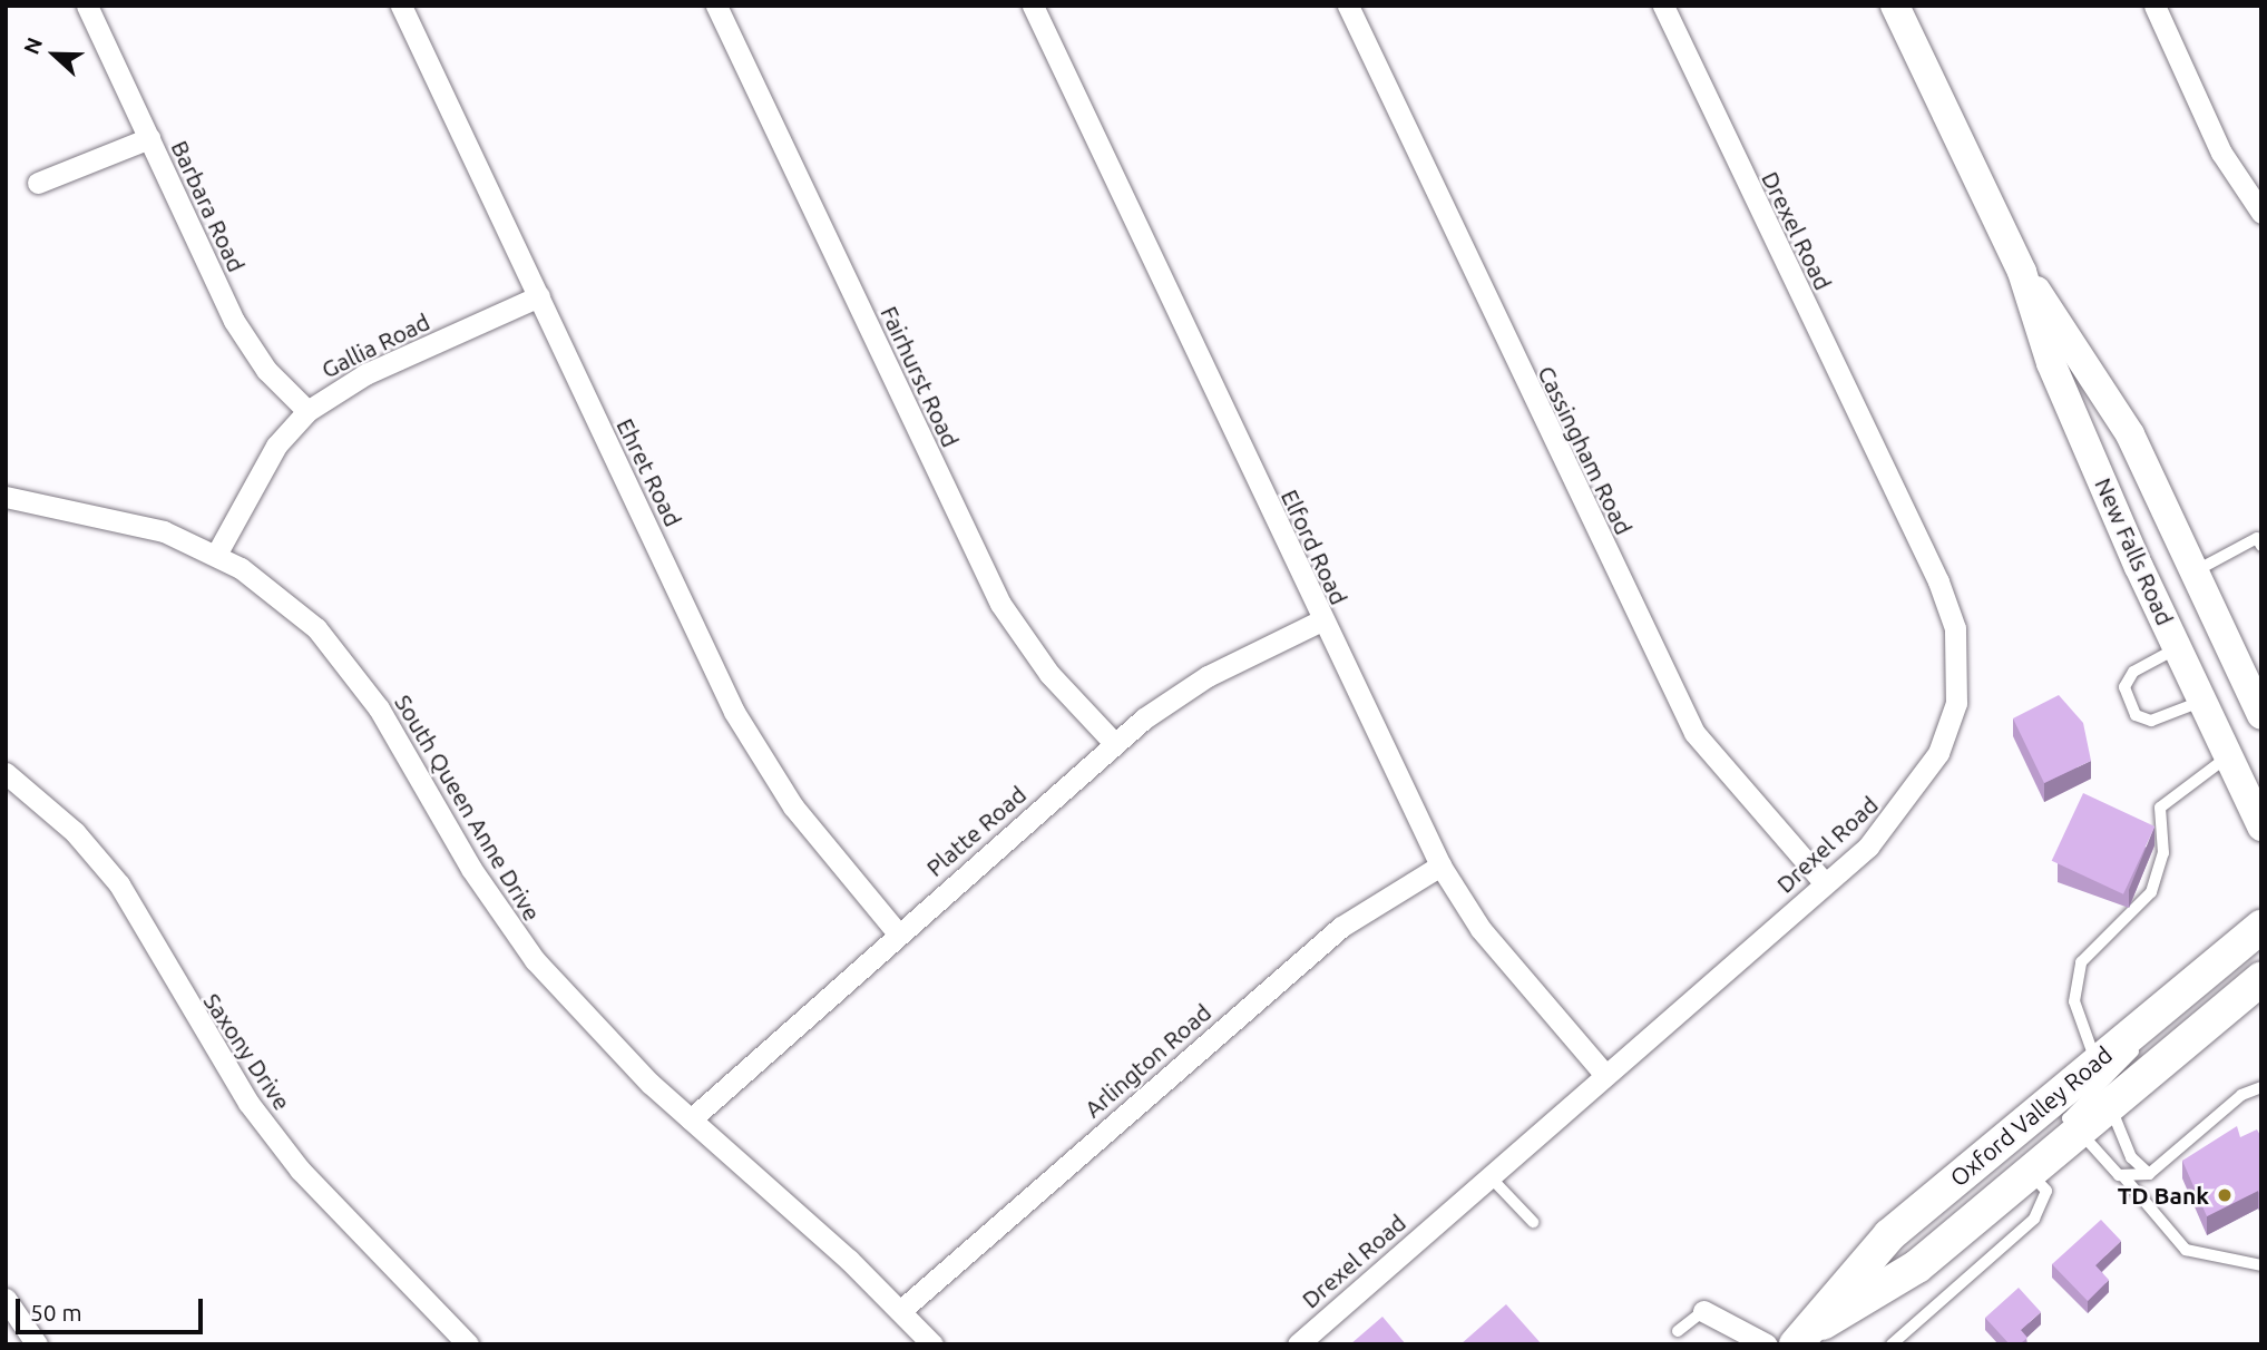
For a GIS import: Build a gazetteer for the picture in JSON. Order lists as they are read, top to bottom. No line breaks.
{"streets":{"main road":["New Falls Road","Oxford Valley Road"],"street":["Barbara Road","Drexel Road","Gallia Road","Fairhurst Road","Cassingham Road","Ehret Road","Elford Road","South Queen Anne Drive","Platte Road","Saxony Drive","Arlington Road"]},"crossings":[["Barbara Road","Gallia Road"],["Drexel Road","Cassingham Road"],["Drexel Road","Elford Road"],["Gallia Road","Ehret Road"],["Gallia Road","South Queen Anne Drive"],["Fairhurst Road","Platte Road"],["Ehret Road","Platte Road"],["Elford Road","Platte Road"],["Elford Road","Arlington Road"],["South Queen Anne Drive","Platte Road"],["South Queen Anne Drive","Arlington Road"]],"places":["TD Bank"],"scale_bar":"50 m","north":"left"}
